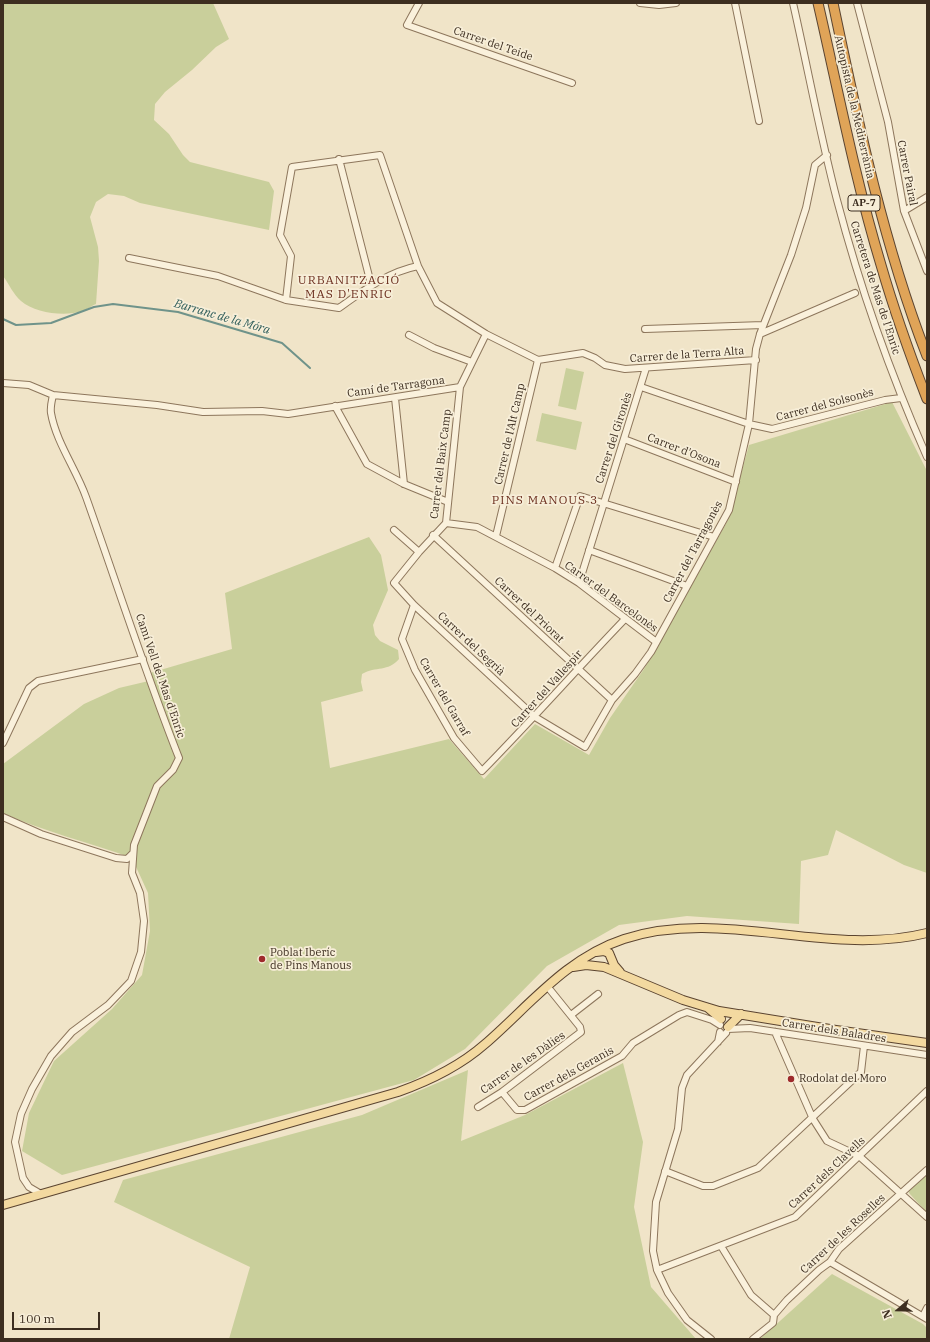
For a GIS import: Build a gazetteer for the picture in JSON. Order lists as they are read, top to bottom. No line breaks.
{"streets":{"highway":["Autopista de la Mediterrània","AP-7"],"street":["Carrer del Teide","Carrer Pairal","Carretera de Mas de l'Enric","Carrer de la Terra Alta","Camí de Tarragona","Carrer del Solsonès","Carrer de l'Alt Camp","Carrer del Gironès","Carrer d'Osona","Carrer del Baix Camp","Carrer del Tarragonès","Carrer del Barcelonès","Carrer del Priorat","Carrer del Segrià","Camí Vell del Mas d'Enric","Carrer del Vallespir","Carrer del Garraf","Carrer dels Baladres","Carrer de les Dàlies","Carrer dels Geranis","Carrer dels Clavells","Carrer de les Roselles"]},"crossings":[["Carretera de Mas de l'Enric","Carrer del Solsonès"],["Carretera de Mas de l'Enric","Carrer del Tarragonès"],["Carrer de la Terra Alta","Carrer de l'Alt Camp"],["Carrer de la Terra Alta","Carrer del Gironès"],["Carrer de la Terra Alta","Carrer del Tarragonès"],["Camí de Tarragona","Carrer del Baix Camp"],["Carrer del Solsonès","Carrer del Gironès"],["Carrer del Solsonès","Carrer del Tarragonès"],["Carrer de l'Alt Camp","Carrer del Barcelonès"],["Carrer del Gironès","Carrer d'Osona"],["Carrer del Gironès","Carrer del Barcelonès"],["Carrer d'Osona","Carrer del Tarragonès"],["Carrer del Baix Camp","Carrer del Barcelonès"],["Carrer del Baix Camp","Carrer del Priorat"],["Carrer del Baix Camp","Carrer del Segrià"],["Carrer del Tarragonès","Carrer del Barcelonès"],["Carrer del Tarragonès","Carrer del Priorat"],["Carrer del Tarragonès","Carrer del Segrià"],["Carrer del Tarragonès","Carrer del Vallespir"],["Carrer del Barcelonès","Carrer del Vallespir"],["Carrer del Priorat","Carrer del Vallespir"],["Carrer del Segrià","Carrer del Vallespir"],["Carrer del Segrià","Carrer del Garraf"],["Carrer del Vallespir","Carrer del Garraf"],["Carrer dels Baladres","Carrer dels Geranis"],["Carrer de les Dàlies","Carrer dels Geranis"]],"districts":["URBANITZACIÓ MAS D'ENRIC","PINS MANOUS 3"],"water":["Barranc de la Móra"],"places":["Poblat Iberíc de Pins Manous","Rodolat del Moro"],"scale_bar":"100 m","north":"left"}
